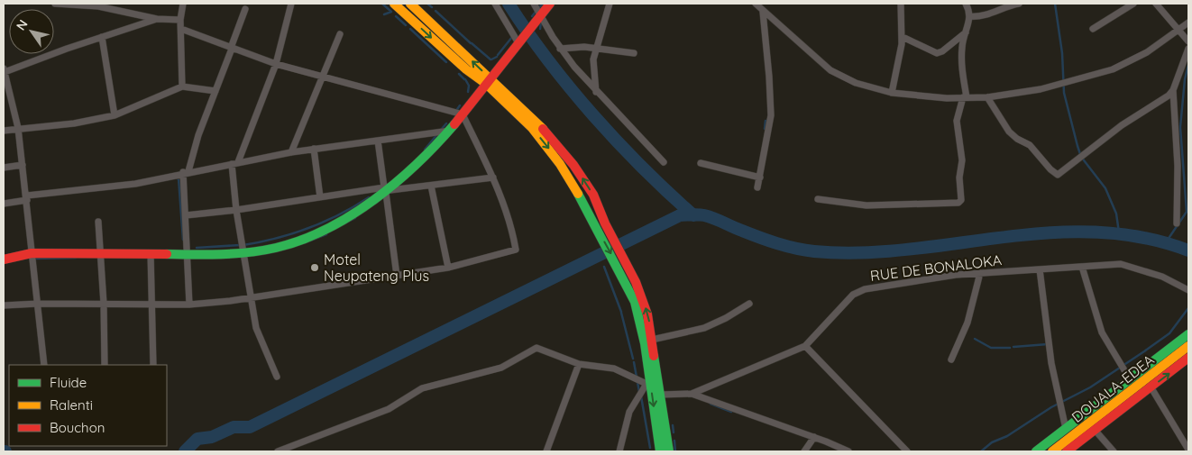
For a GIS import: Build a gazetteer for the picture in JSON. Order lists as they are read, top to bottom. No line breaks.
{"streets":{"main road":["DOUALA-EDEA"],"street":["RUE DE BONALOKA"]},"places":["Motel Neupateng Plus"],"legend":["Fluide","Ralenti","Bouchon"],"north":"top left"}
